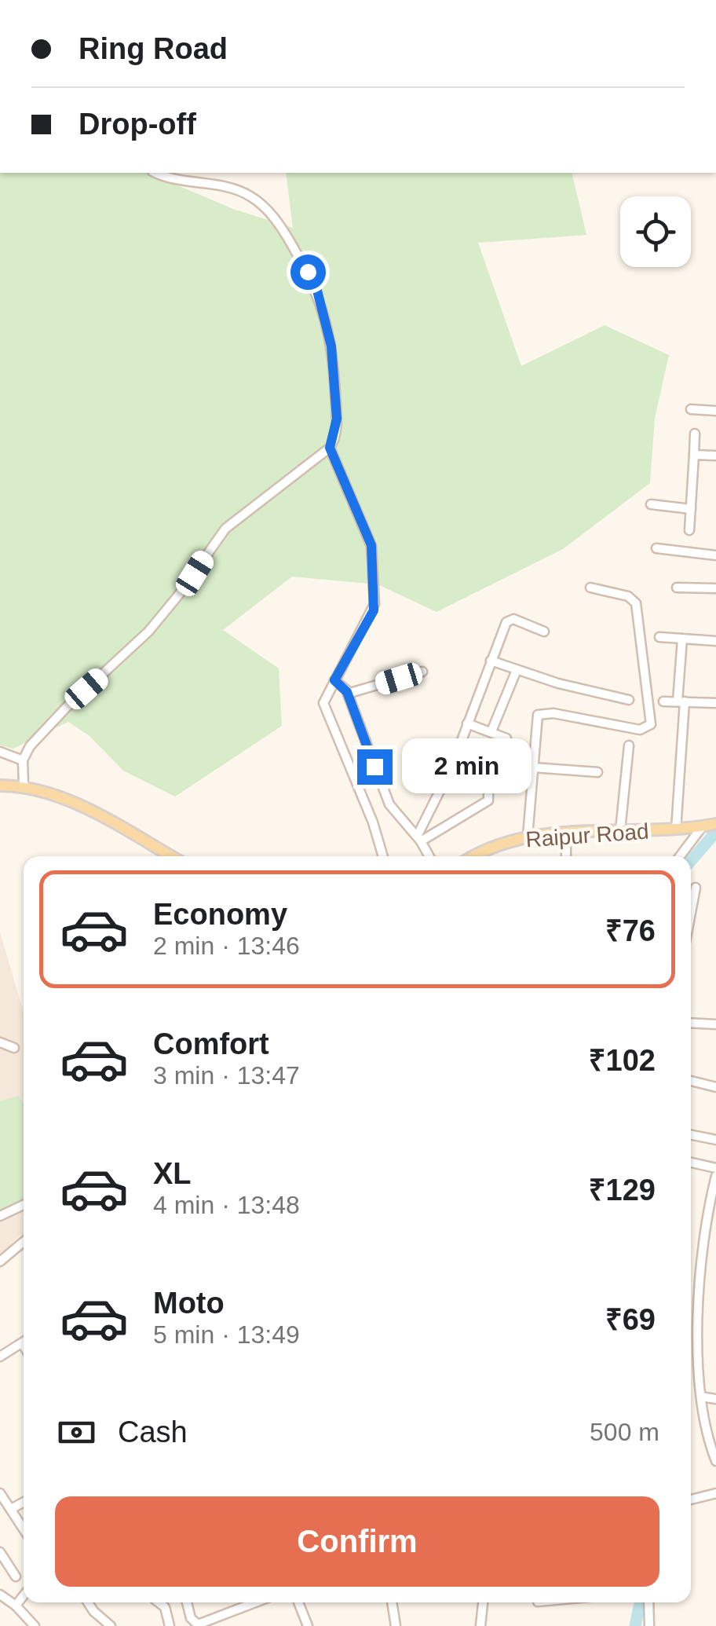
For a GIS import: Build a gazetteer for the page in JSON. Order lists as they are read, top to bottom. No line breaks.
{"streets":{"main road":["Raipur Road"]},"page":{"banner":["Ring Road","Drop-off"],"bubble":"2 min","list":[{"name":"Economy","note":"2 min · 13:46","value":"₹76"},{"name":"Comfort","note":"3 min · 13:47","value":"₹102"},{"name":"XL","note":"4 min · 13:48","value":"₹129"},{"name":"Moto","note":"5 min · 13:49","value":"₹69"}],"pay":["Cash","500 m"],"buttons":"Confirm"}}
